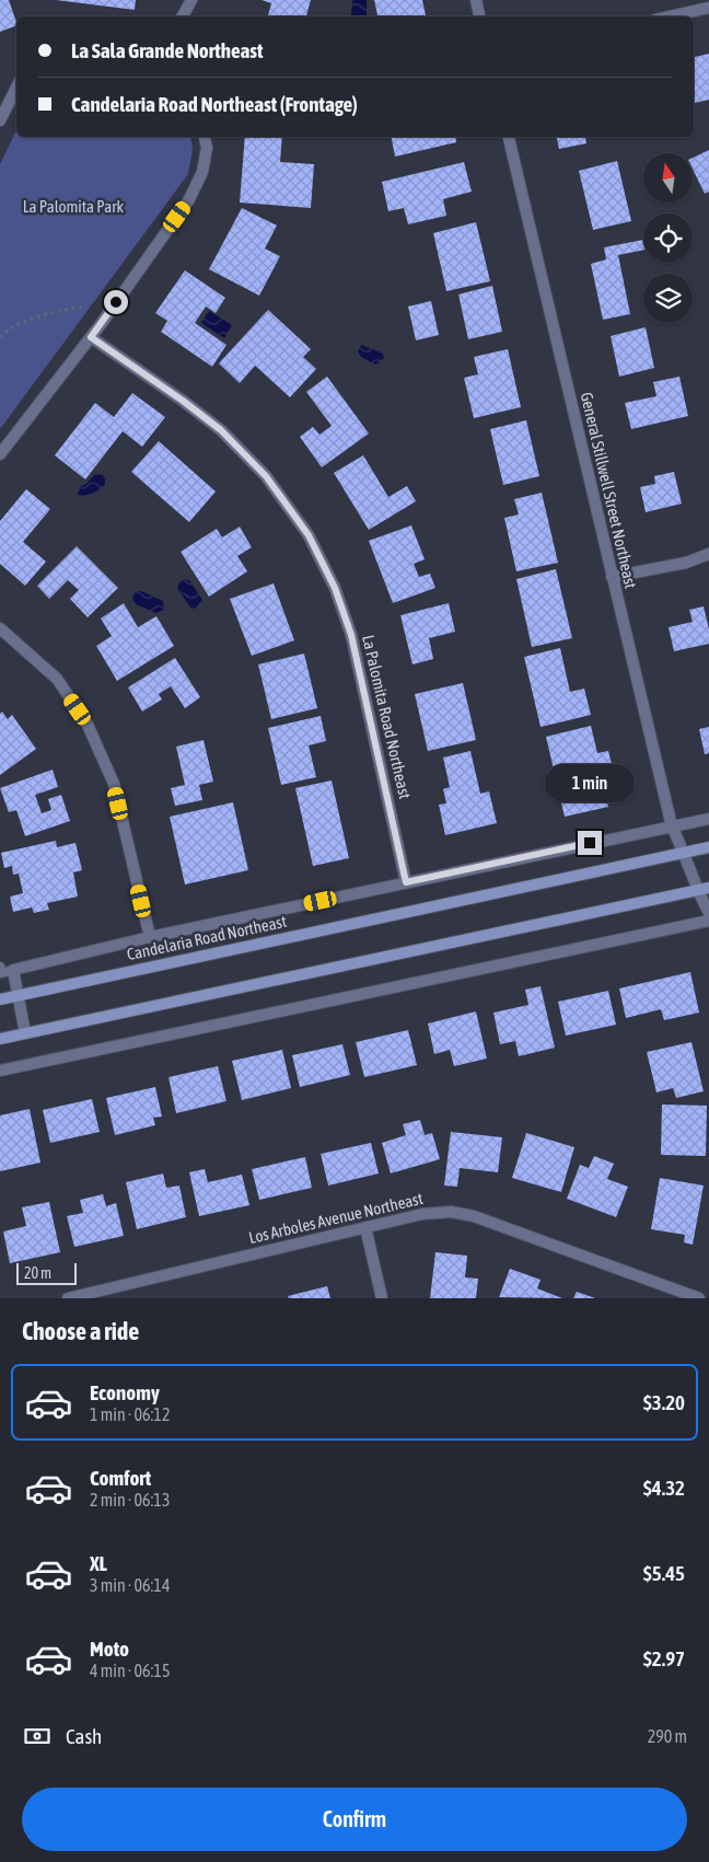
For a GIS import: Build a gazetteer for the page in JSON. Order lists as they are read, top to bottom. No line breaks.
{"streets":{"main road":["Candelaria Road Northeast"],"street":["General Stillwell Street Northeast","La Palomita Road Northeast","Los Arboles Avenue Northeast"]},"crossings":[["General Stillwell Street Northeast","Candelaria Road Northeast"]],"parks":["La Palomita Park"],"scale_bar":"20 m","north":"top","page":{"banner":["La Sala Grande Northeast","Candelaria Road Northeast (Frontage)"],"bubble":"1 min","scale":"20 m","heading":"Choose a ride","list":[{"name":"Economy","note":"1 min · 06:12","value":"$3.20"},{"name":"Comfort","note":"2 min · 06:13","value":"$4.32"},{"name":"XL","note":"3 min · 06:14","value":"$5.45"},{"name":"Moto","note":"4 min · 06:15","value":"$2.97"}],"pay":["Cash","290 m"],"buttons":"Confirm"}}
